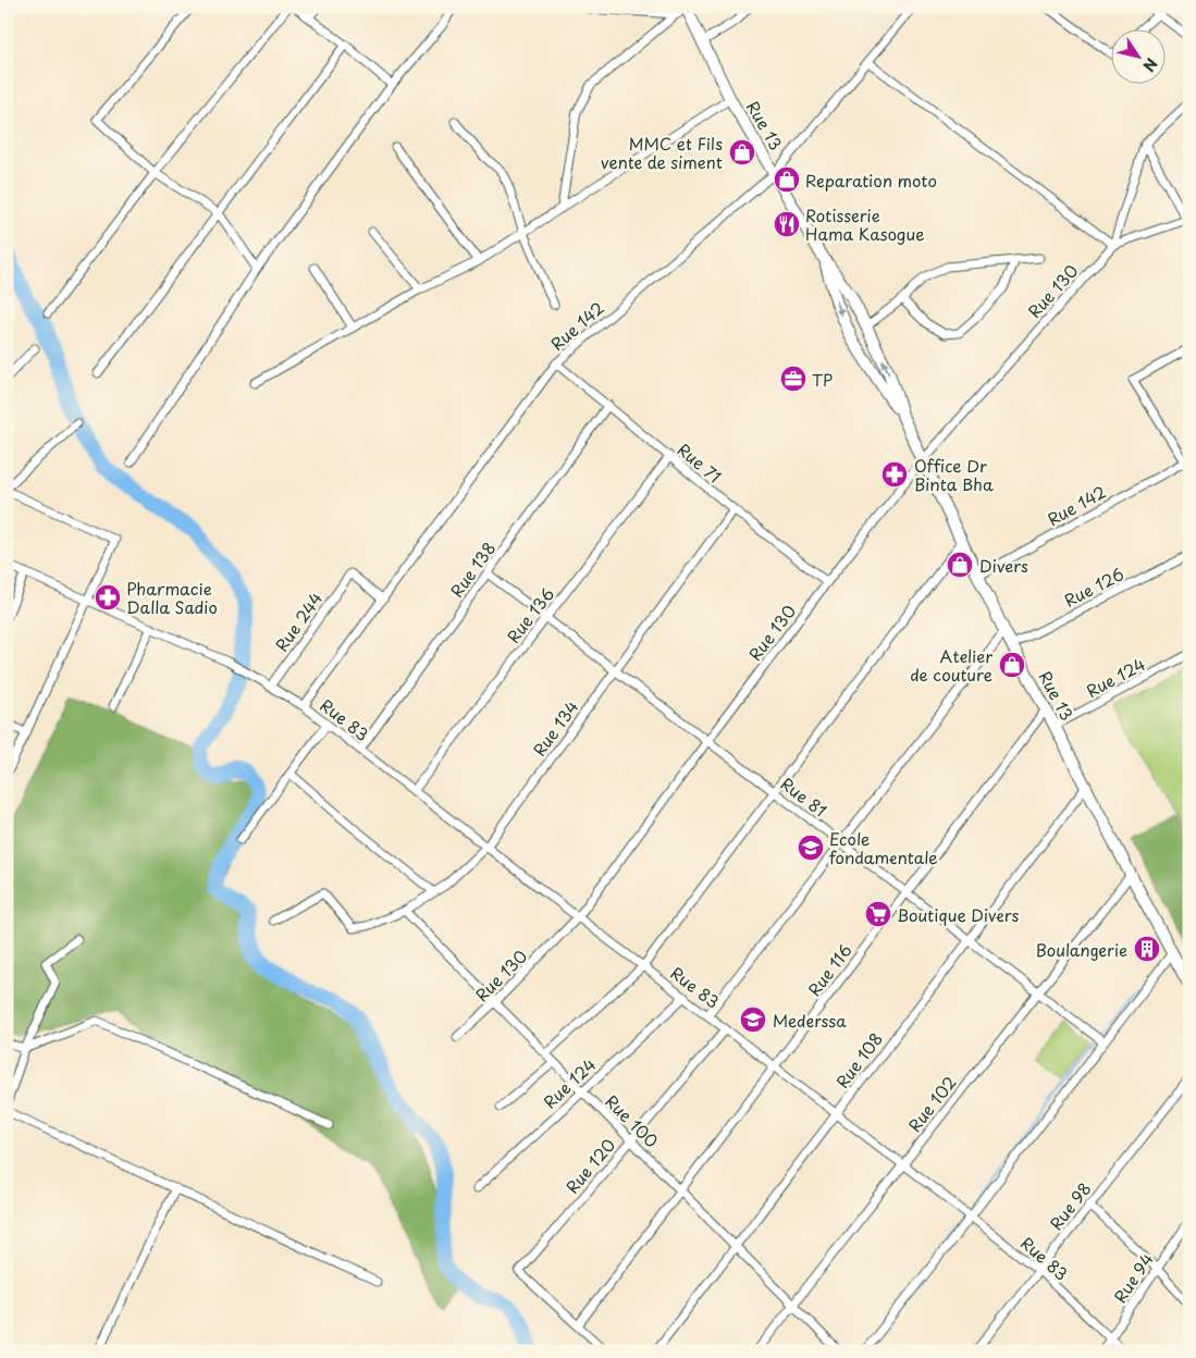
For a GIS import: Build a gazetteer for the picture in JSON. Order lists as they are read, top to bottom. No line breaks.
{"streets":{"street":["Rue 13","Rue 130","Rue 142","Rue 71","Rue 138","Rue 126","Rue 136","Rue 244","Rue 124","Rue 83","Rue 134","Rue 81","Rue 116","Rue 108","Rue 102","Rue 100","Rue 120","Rue 98","Rue 94"]},"crossings":[["Rue 13","Rue 130"],["Rue 13","Rue 142"],["Rue 13","Rue 126"],["Rue 13","Rue 124"],["Rue 13","Rue 116"],["Rue 13","Rue 108"],["Rue 13","Rue 102"],["Rue 130","Rue 71"],["Rue 130","Rue 83"],["Rue 130","Rue 81"],["Rue 130","Rue 100"],["Rue 142","Rue 71"],["Rue 142","Rue 244"],["Rue 142","Rue 83"],["Rue 71","Rue 138"],["Rue 71","Rue 136"],["Rue 71","Rue 134"],["Rue 138","Rue 83"],["Rue 138","Rue 81"],["Rue 136","Rue 83"],["Rue 136","Rue 81"],["Rue 244","Rue 83"],["Rue 124","Rue 83"],["Rue 124","Rue 100"],["Rue 83","Rue 134"],["Rue 83","Rue 116"],["Rue 83","Rue 108"],["Rue 83","Rue 102"],["Rue 83","Rue 120"],["Rue 83","Rue 98"],["Rue 83","Rue 94"],["Rue 134","Rue 81"],["Rue 134","Rue 100"],["Rue 81","Rue 116"],["Rue 81","Rue 108"],["Rue 81","Rue 102"],["Rue 116","Rue 100"],["Rue 116","Rue 120"],["Rue 108","Rue 100"],["Rue 102","Rue 100"],["Rue 100","Rue 120"]],"places":{"shop":["MMC et Fils vente de siment","Reparation moto","Divers","Atelier de couture"],"restaurant":["Rotisserie Hama Kasogue"],"office":["TP"],"pharmacy":["Office Dr Binta Bha","Pharmacie Dalla Sadio"],"school or university":["Ecole fondamentale","Mederssa"],"supermarket":["Boutique Divers"],"building":["Boulangerie"]},"north":"bottom right"}
